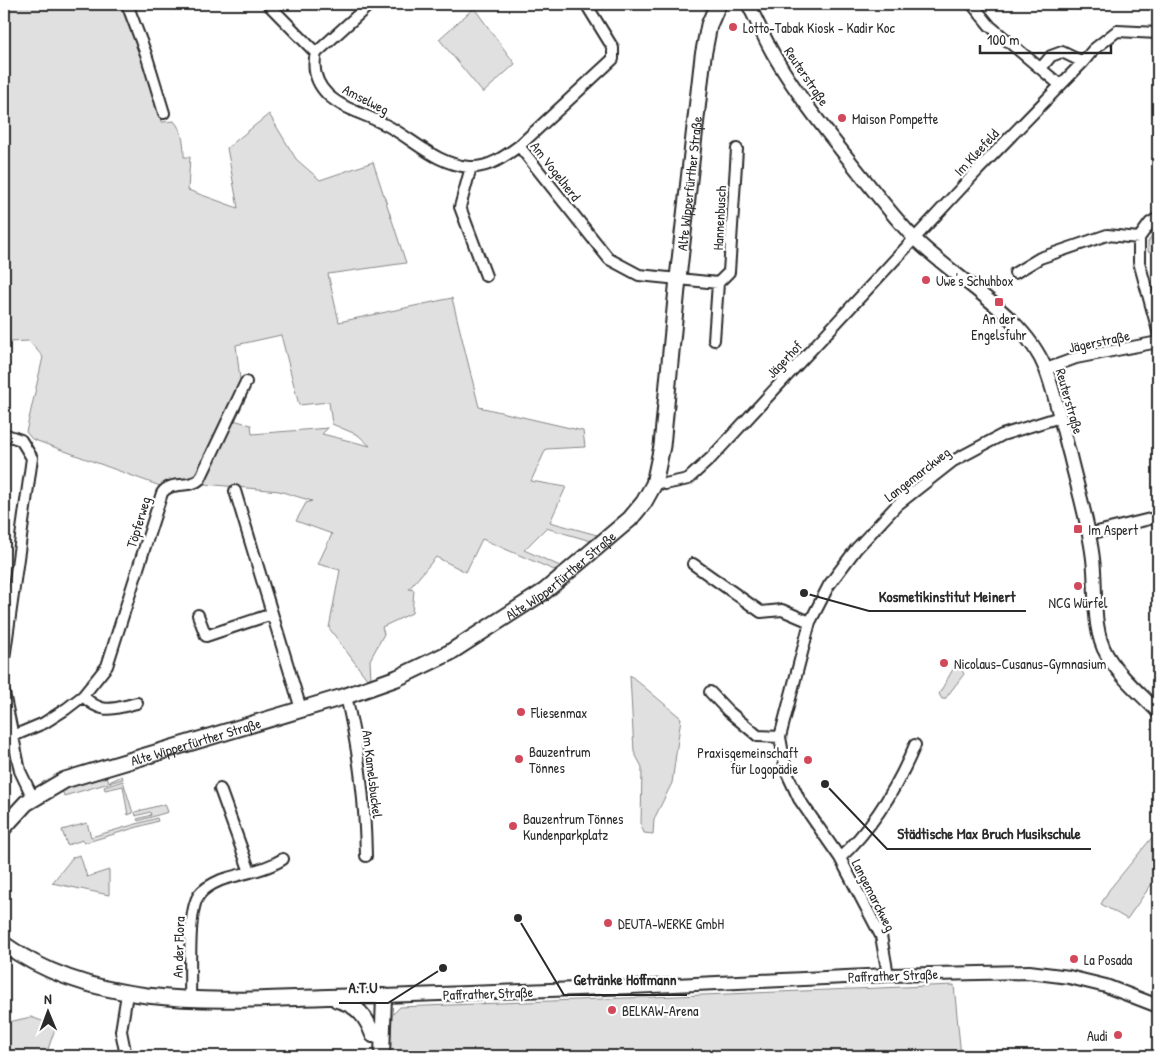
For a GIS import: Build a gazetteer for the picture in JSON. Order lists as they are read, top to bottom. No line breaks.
{"streets":{"main road":["Alte Wipperfürther Straße","Paffrather Straße"],"street":["Reuterstraße","Amselweg","Im Kleefeld","Am Vogelherd","Hannenbusch","Jägerstraße","Jägerhof","Langemarckweg","Töpferweg","Am Kamelsbuckel","An der Flora"]},"crossings":[["Reuterstraße","Im Kleefeld"],["Reuterstraße","Jägerstraße"],["Reuterstraße","Jägerhof"],["Reuterstraße","Langemarckweg"],["Amselweg","Am Vogelherd"],["Im Kleefeld","Jägerhof"],["Am Vogelherd","Alte Wipperfürther Straße"],["Alte Wipperfürther Straße","Am Kamelsbuckel"],["Langemarckweg","Paffrather Straße"],["An der Flora","Paffrather Straße"]],"places":{"other":["Lotto-Tabak Kiosk - Kadir Koc","Maison Pompette","Uwe's Schuhbox","NCG Würfel","Kosmetikinstitut Meinert","Nicolaus-Cusanus-Gymnasium","Fliesenmax","Bauzentrum Tönnes","Praxisgemeinschaft für Logopädie","Städtische Max Bruch Musikschule","Bauzentrum Tönnes Kundenparkplatz","Getränke Hoffmann","DEUTA-WERKE GmbH","La Posada","A.T.U","BELKAW-Arena","Audi"],"transit":["An der Engelsfuhr","Im Aspert"]},"scale_bar":"100 m","north":"top"}
